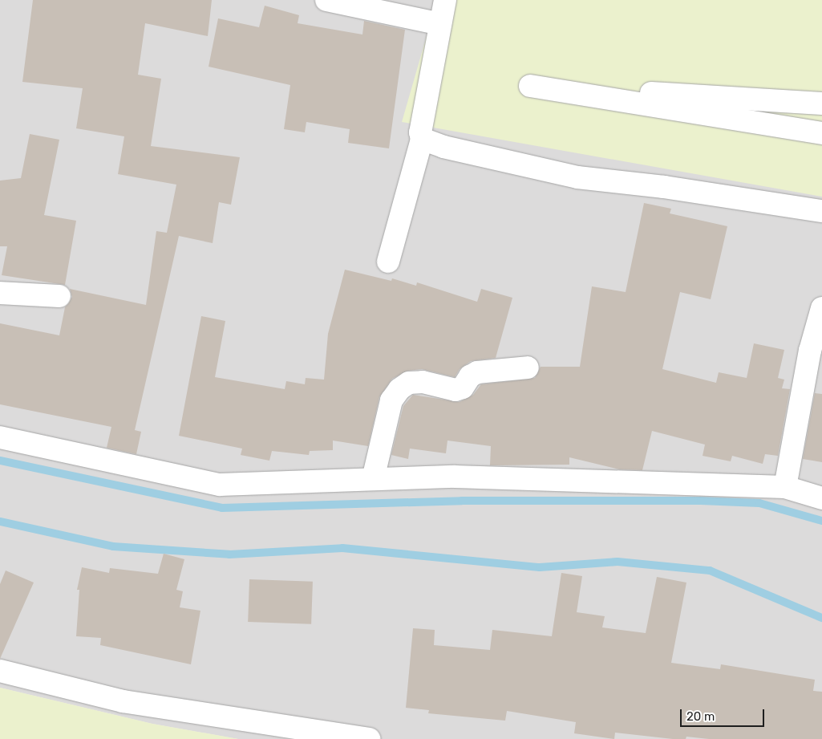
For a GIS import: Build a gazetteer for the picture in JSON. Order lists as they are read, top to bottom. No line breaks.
{"scale_bar":"20 m"}
